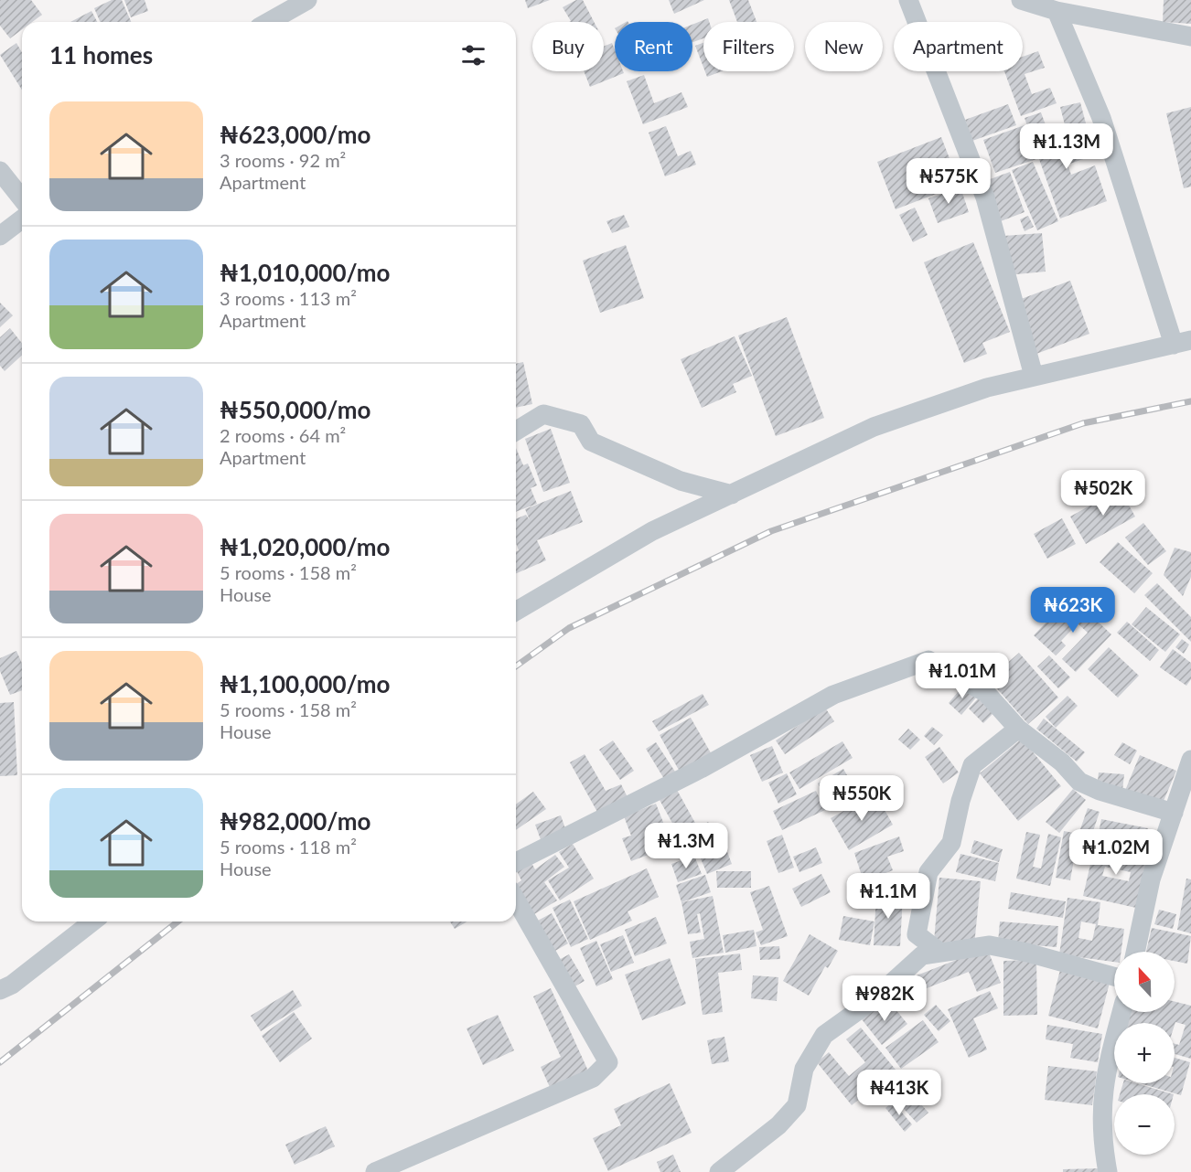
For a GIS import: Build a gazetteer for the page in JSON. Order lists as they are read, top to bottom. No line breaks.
{"north":"top","page":{"chip":["Buy","Rent","Filters","New","Apartment"],"heading":"11 homes","list":[{"name":"₦623,000/mo","note":"3 rooms · 92 m² · Apartment"},{"name":"₦1,010,000/mo","note":"3 rooms · 113 m² · Apartment"},{"name":"₦550,000/mo","note":"2 rooms · 64 m² · Apartment"},{"name":"₦1,020,000/mo","note":"5 rooms · 158 m² · House"},{"name":"₦1,100,000/mo","note":"5 rooms · 158 m² · House"},{"name":"₦982,000/mo","note":"5 rooms · 118 m² · House"}],"price":["₦1.13M","₦575K","₦502K","₦623K","₦1.01M","₦550K","₦1.3M","₦1.02M","₦1.1M","₦982K","₦413K"],"map_buttons":["+","−"]}}
